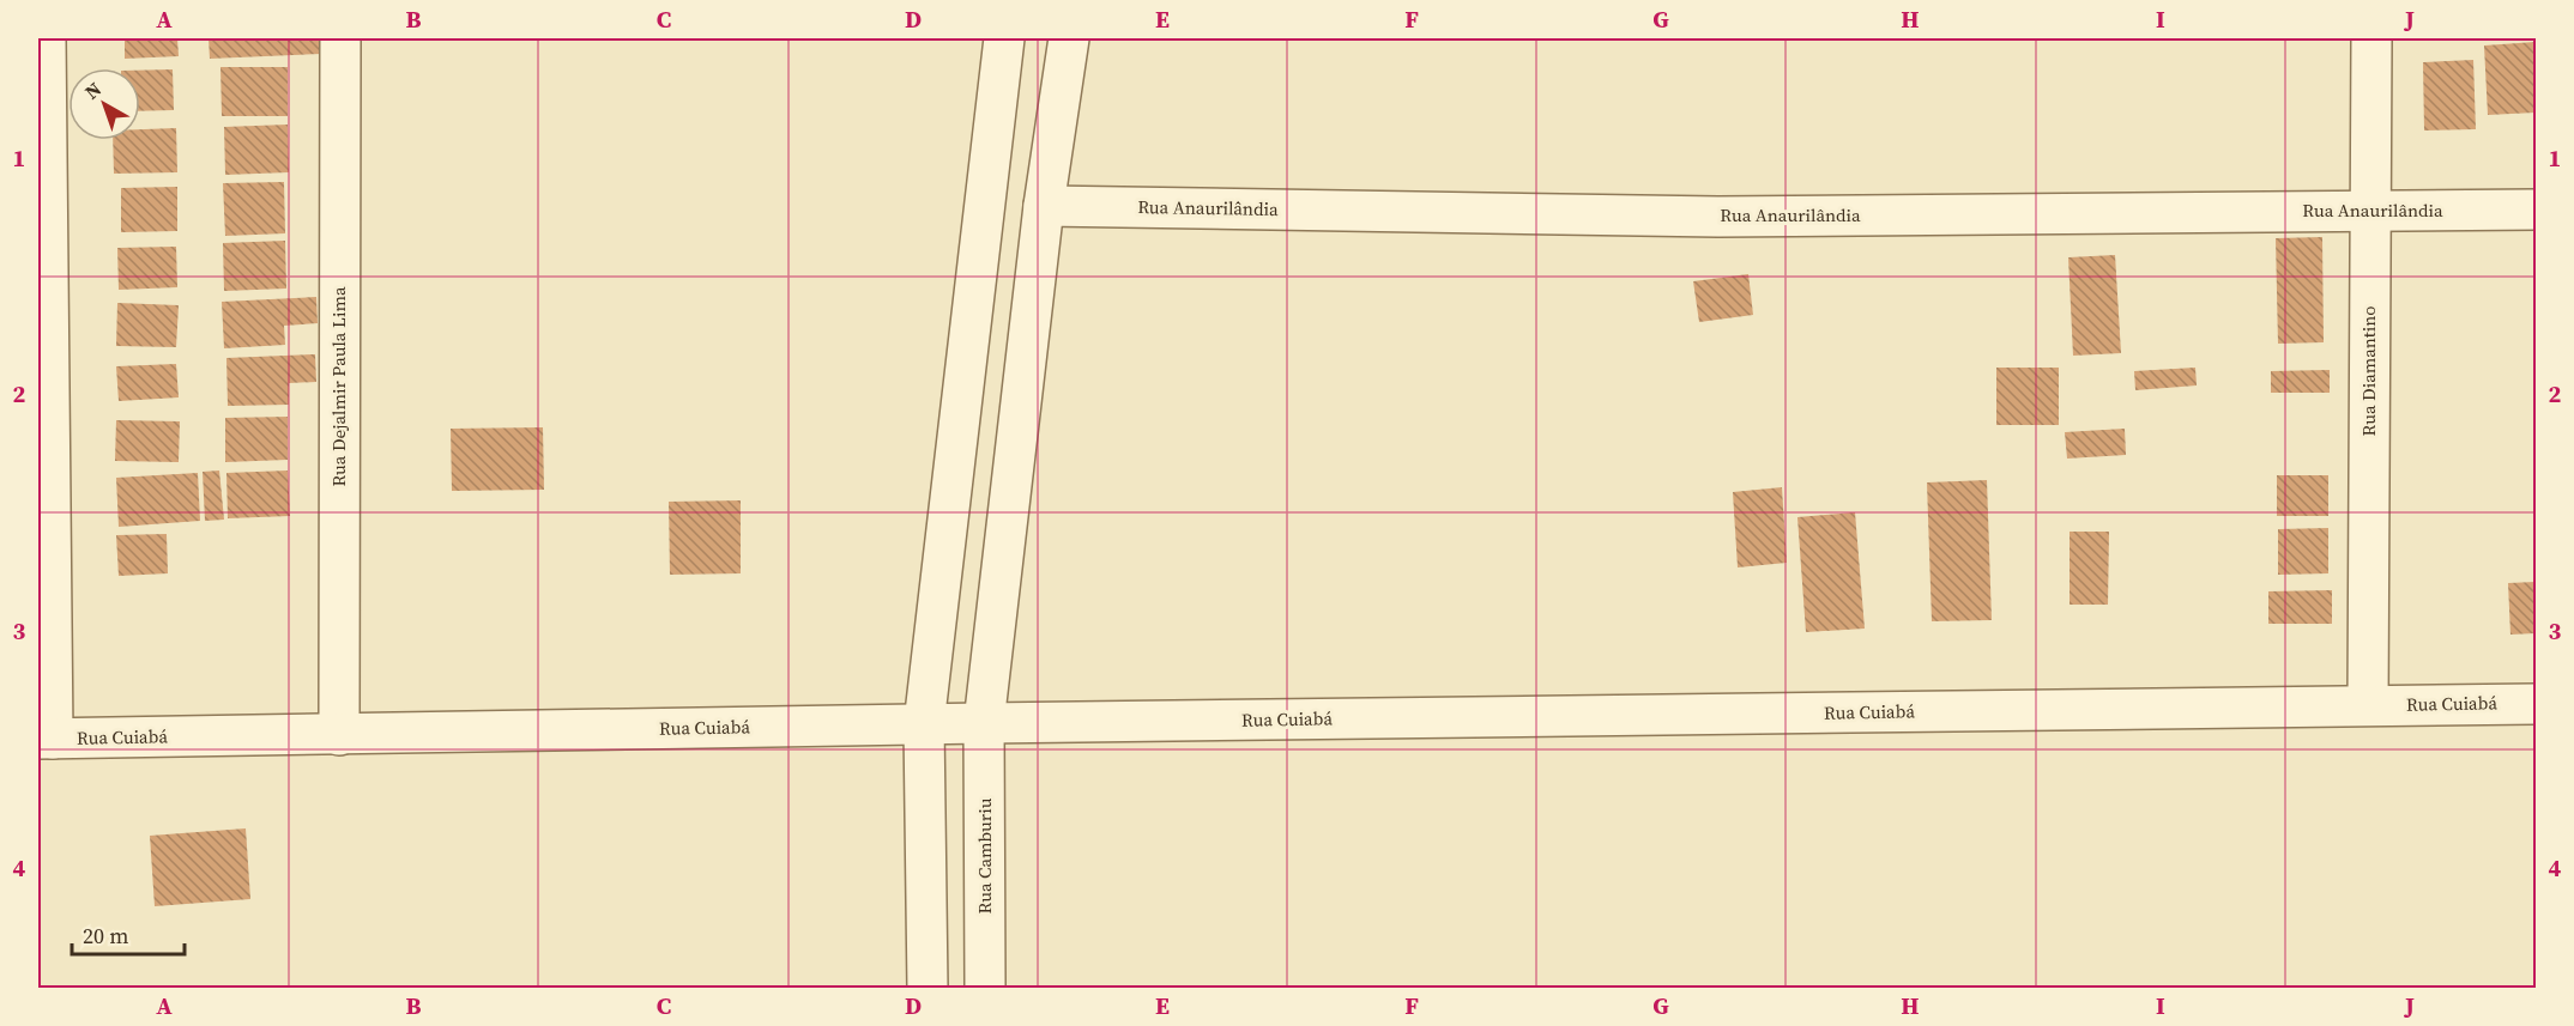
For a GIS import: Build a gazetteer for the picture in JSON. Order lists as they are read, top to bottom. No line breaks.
{"streets":{"street":["Rua Anaurilândia","Rua Diamantino","Rua Dejalmir Paula Lima","Rua Cuiabá","Rua Camburiu"]},"crossings":[["Rua Anaurilândia","Rua Diamantino"],["Rua Anaurilândia","Rua Camburiu"],["Rua Diamantino","Rua Cuiabá"],["Rua Dejalmir Paula Lima","Rua Cuiabá"],["Rua Cuiabá","Rua Camburiu"]],"scale_bar":"20 m","north":"top left","grid":{"columns":["A","B","C","D","E","F","G","H","I","J"],"rows":["1","2","3","4"]}}
